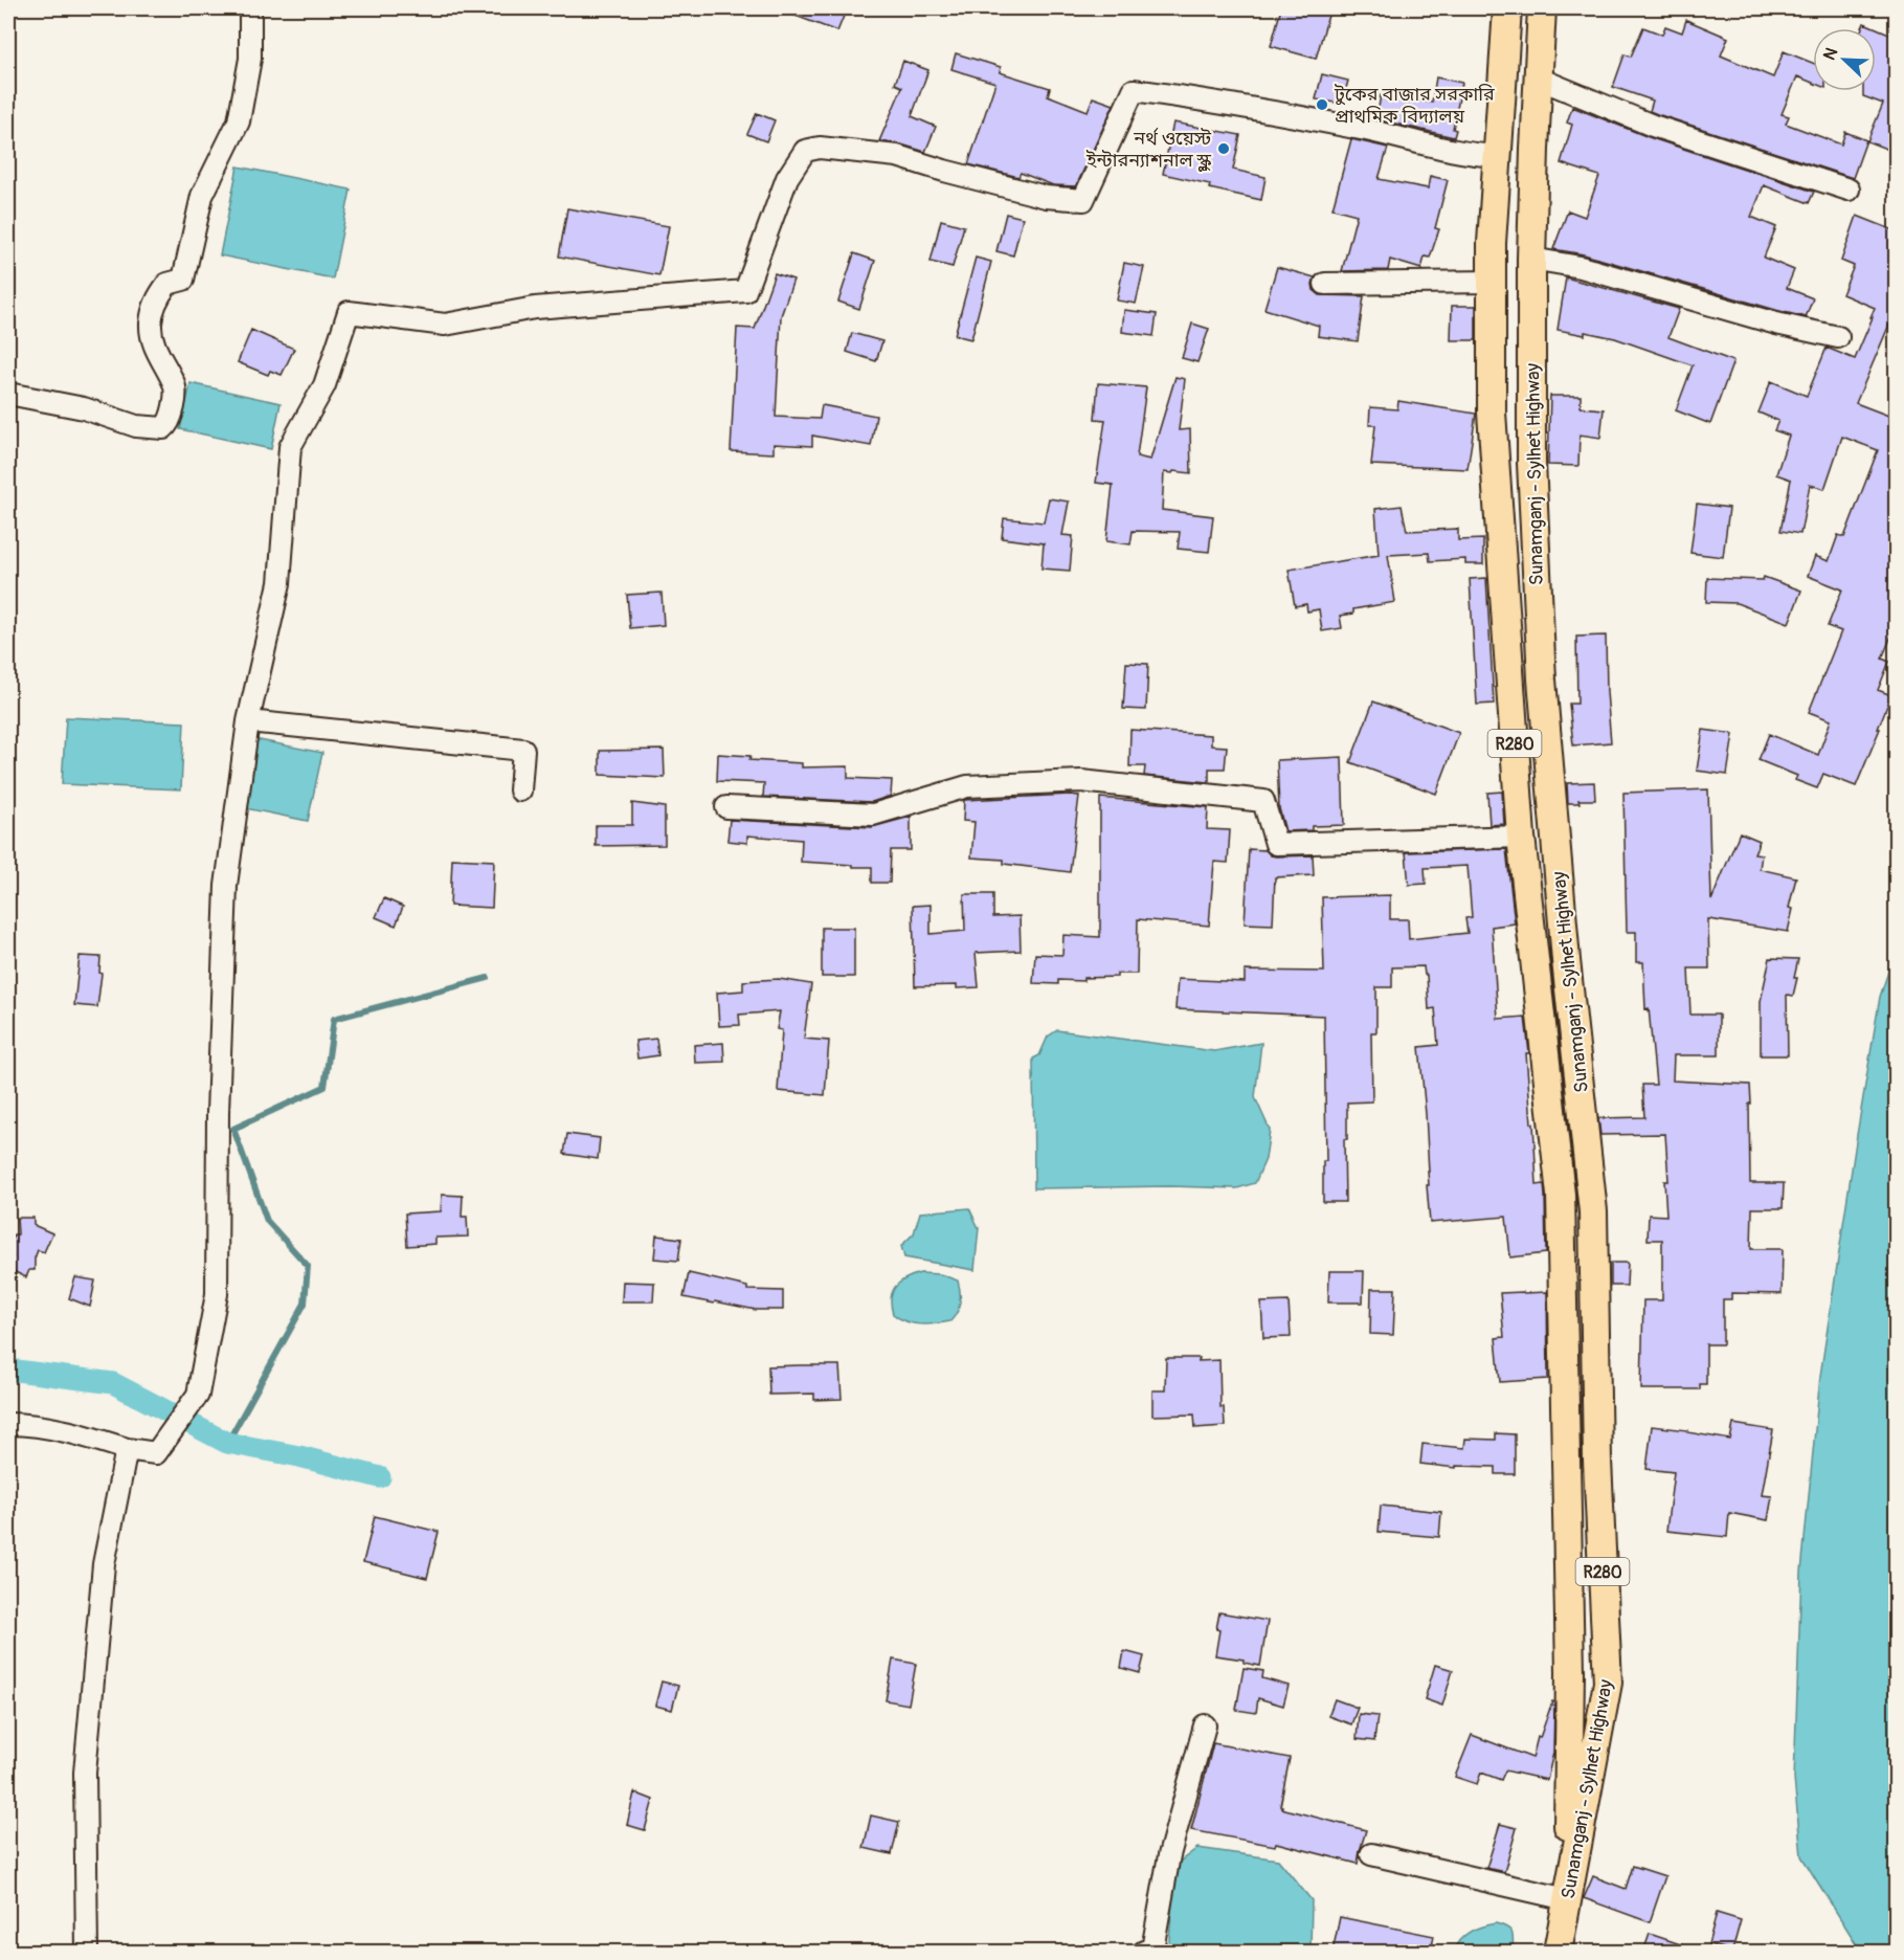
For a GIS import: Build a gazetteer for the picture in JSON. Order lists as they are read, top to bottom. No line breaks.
{"streets":{"main road":["Sunamganj - Sylhet Highway","R280"]},"places":["টুকের বাজার সরকারি প্রাথমিক বিদ্যালয়","নর্থ ওয়েস্ট ইন্টারন্যাশনাল স্কুল"],"north":"top left"}
